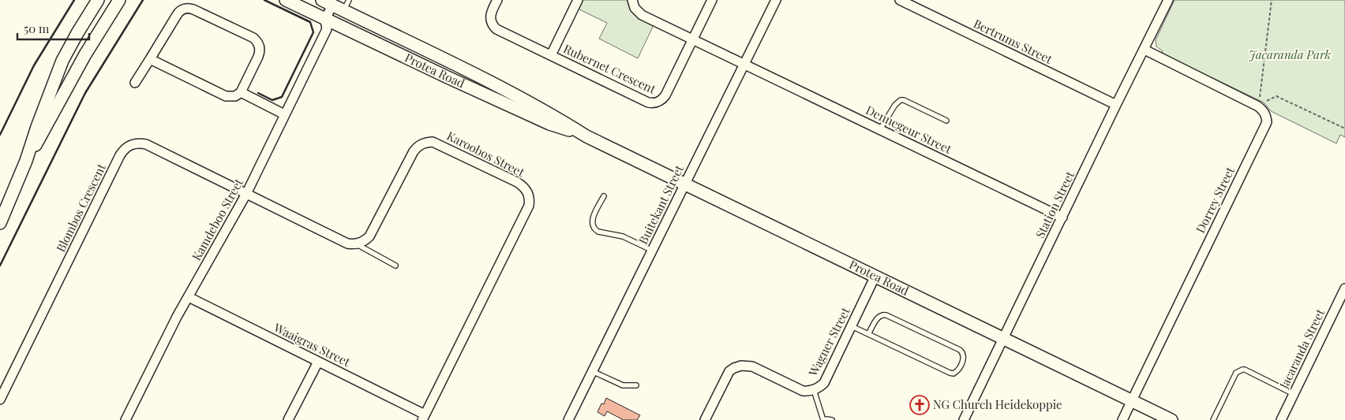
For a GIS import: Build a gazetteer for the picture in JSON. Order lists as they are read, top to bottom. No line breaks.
{"streets":{"street":["Bertrums Street","Rubernet Crescent","Protea Road","Dennegeur Street","Karoobos Street","Dorrey Street","Buitekant Street","Station Street","Blombos Crescent","Kamdeboo Street","Wagner Street","Waaigras Street","Jacaranda Street"]},"crossings":[["Bertrums Street","Station Street"],["Rubernet Crescent","Dennegeur Street"],["Protea Road","Dorrey Street"],["Protea Road","Buitekant Street"],["Protea Road","Station Street"],["Protea Road","Kamdeboo Street"],["Protea Road","Wagner Street"],["Dennegeur Street","Buitekant Street"],["Dennegeur Street","Station Street"],["Karoobos Street","Waaigras Street"],["Blombos Crescent","Kamdeboo Street"],["Kamdeboo Street","Waaigras Street"]],"parks":["Jacaranda Park"],"places":{"church":["NG Church Heidekoppie"]},"scale_bar":"50 m"}
